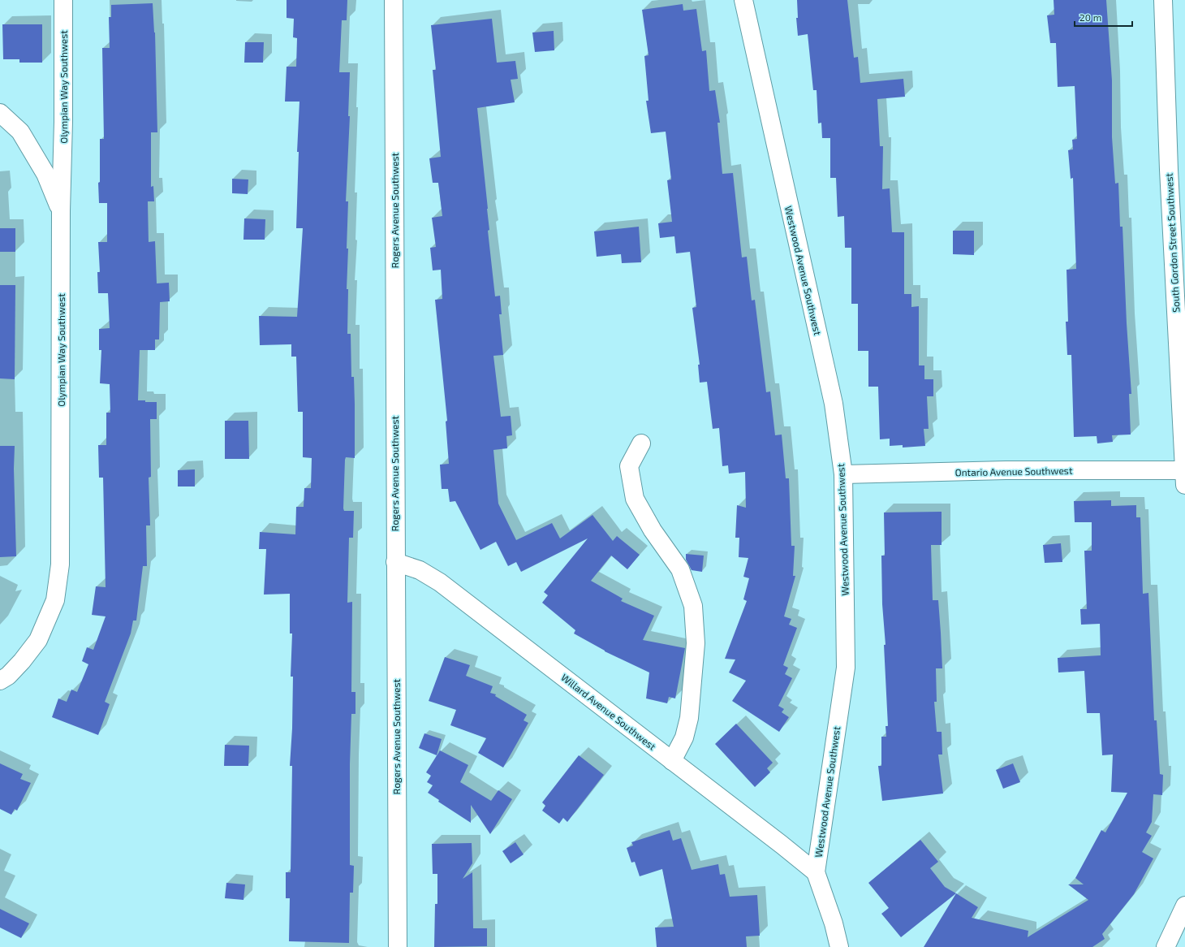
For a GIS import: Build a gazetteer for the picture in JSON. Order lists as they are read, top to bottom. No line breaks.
{"streets":{"street":["Olympian Way Southwest","Rogers Avenue Southwest","South Gordon Street Southwest","Westwood Avenue Southwest","Ontario Avenue Southwest","Willard Avenue Southwest"]},"crossings":[["Rogers Avenue Southwest","Willard Avenue Southwest"],["South Gordon Street Southwest","Ontario Avenue Southwest"],["Westwood Avenue Southwest","Ontario Avenue Southwest"],["Westwood Avenue Southwest","Willard Avenue Southwest"]],"scale_bar":"20 m"}
